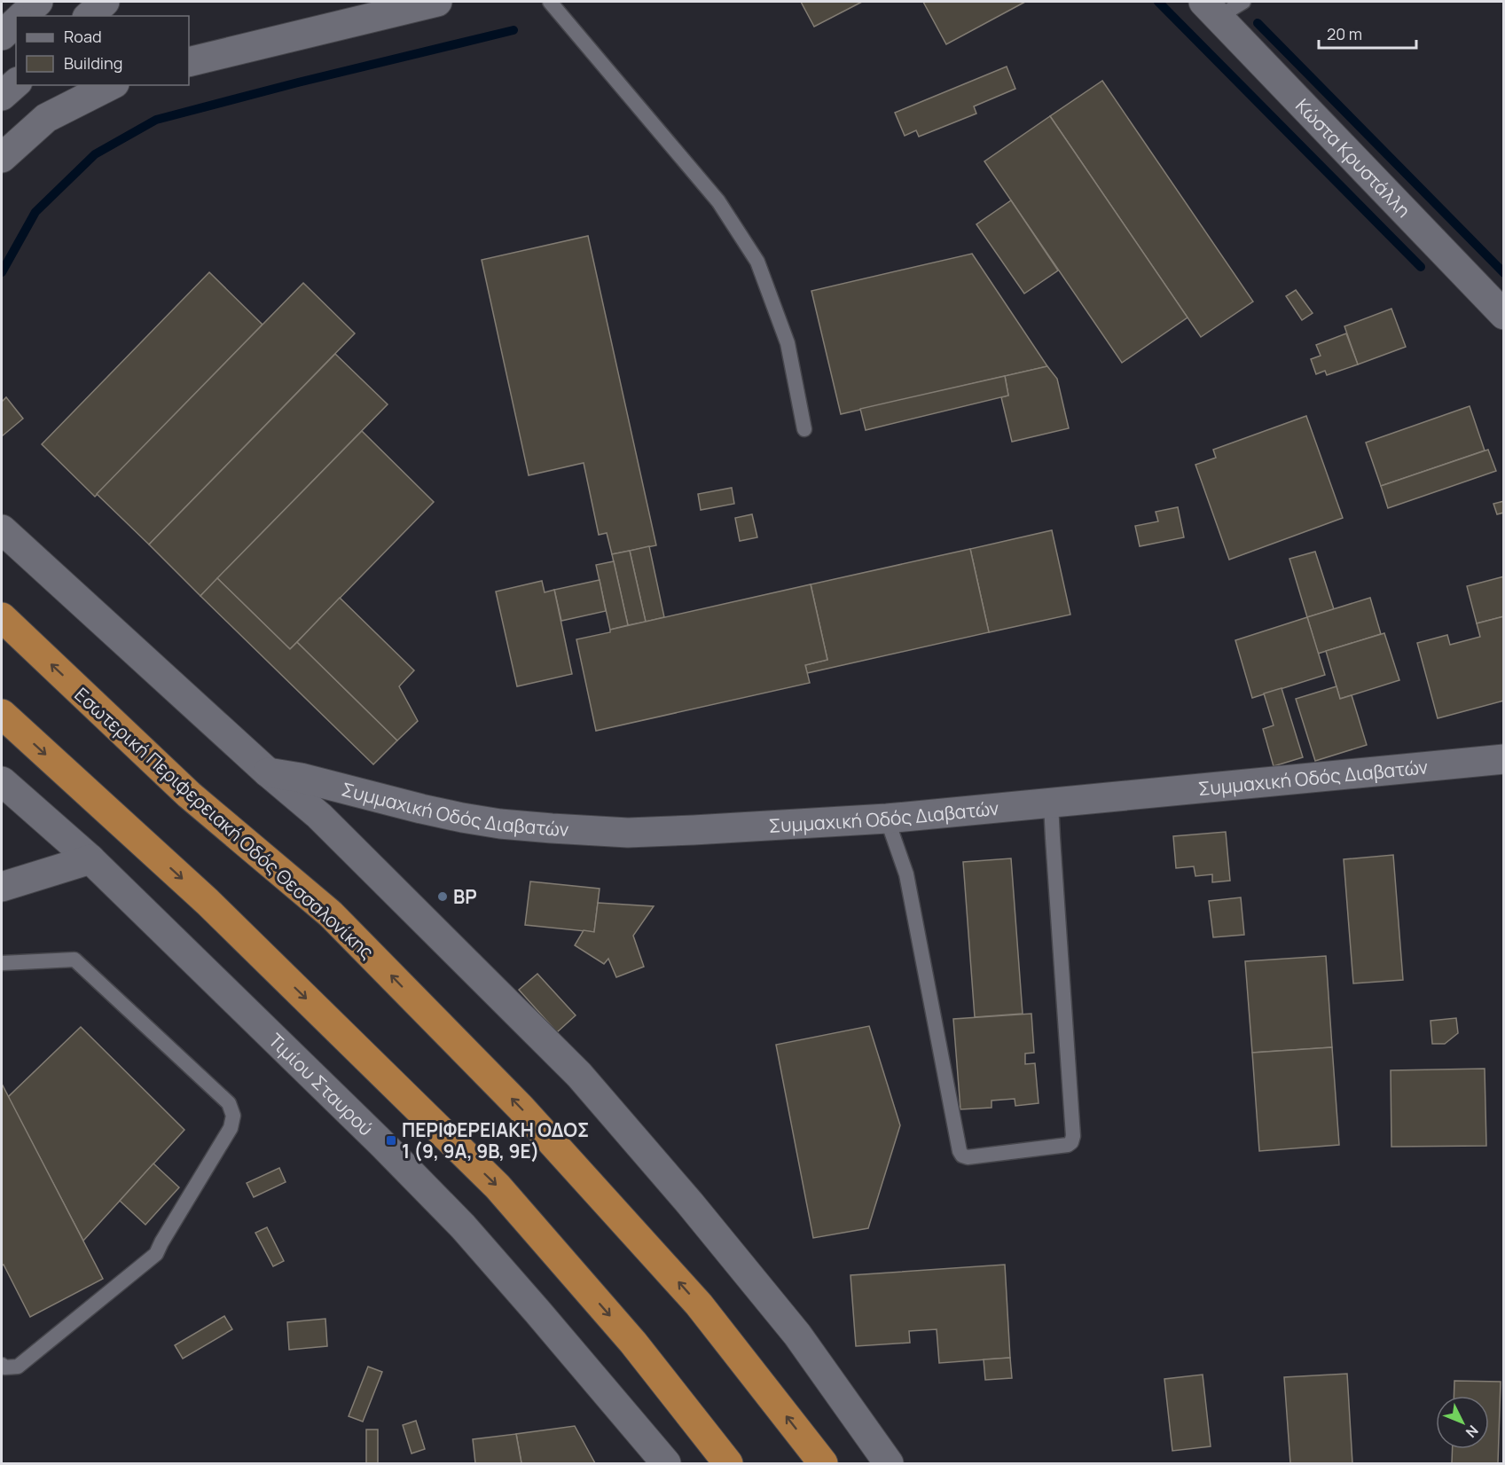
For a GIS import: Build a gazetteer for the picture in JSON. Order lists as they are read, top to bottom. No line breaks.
{"streets":{"highway":["Εσωτερική Περιφερειακή Οδός Θεσσαλονίκης"],"street":["Κώστα Κρυστάλλη","Συμμαχική Οδός Διαβατών","Τιμίου Σταυρού"]},"places":{"other":["BP"],"transit":["ΠΕΡΙΦΕΡΕΙΑΚΗ ΟΔΟΣ 1 (9, 9Α, 9Β, 9Ε)"]},"legend":["Road","Building"],"scale_bar":"20 m","north":"bottom right"}
